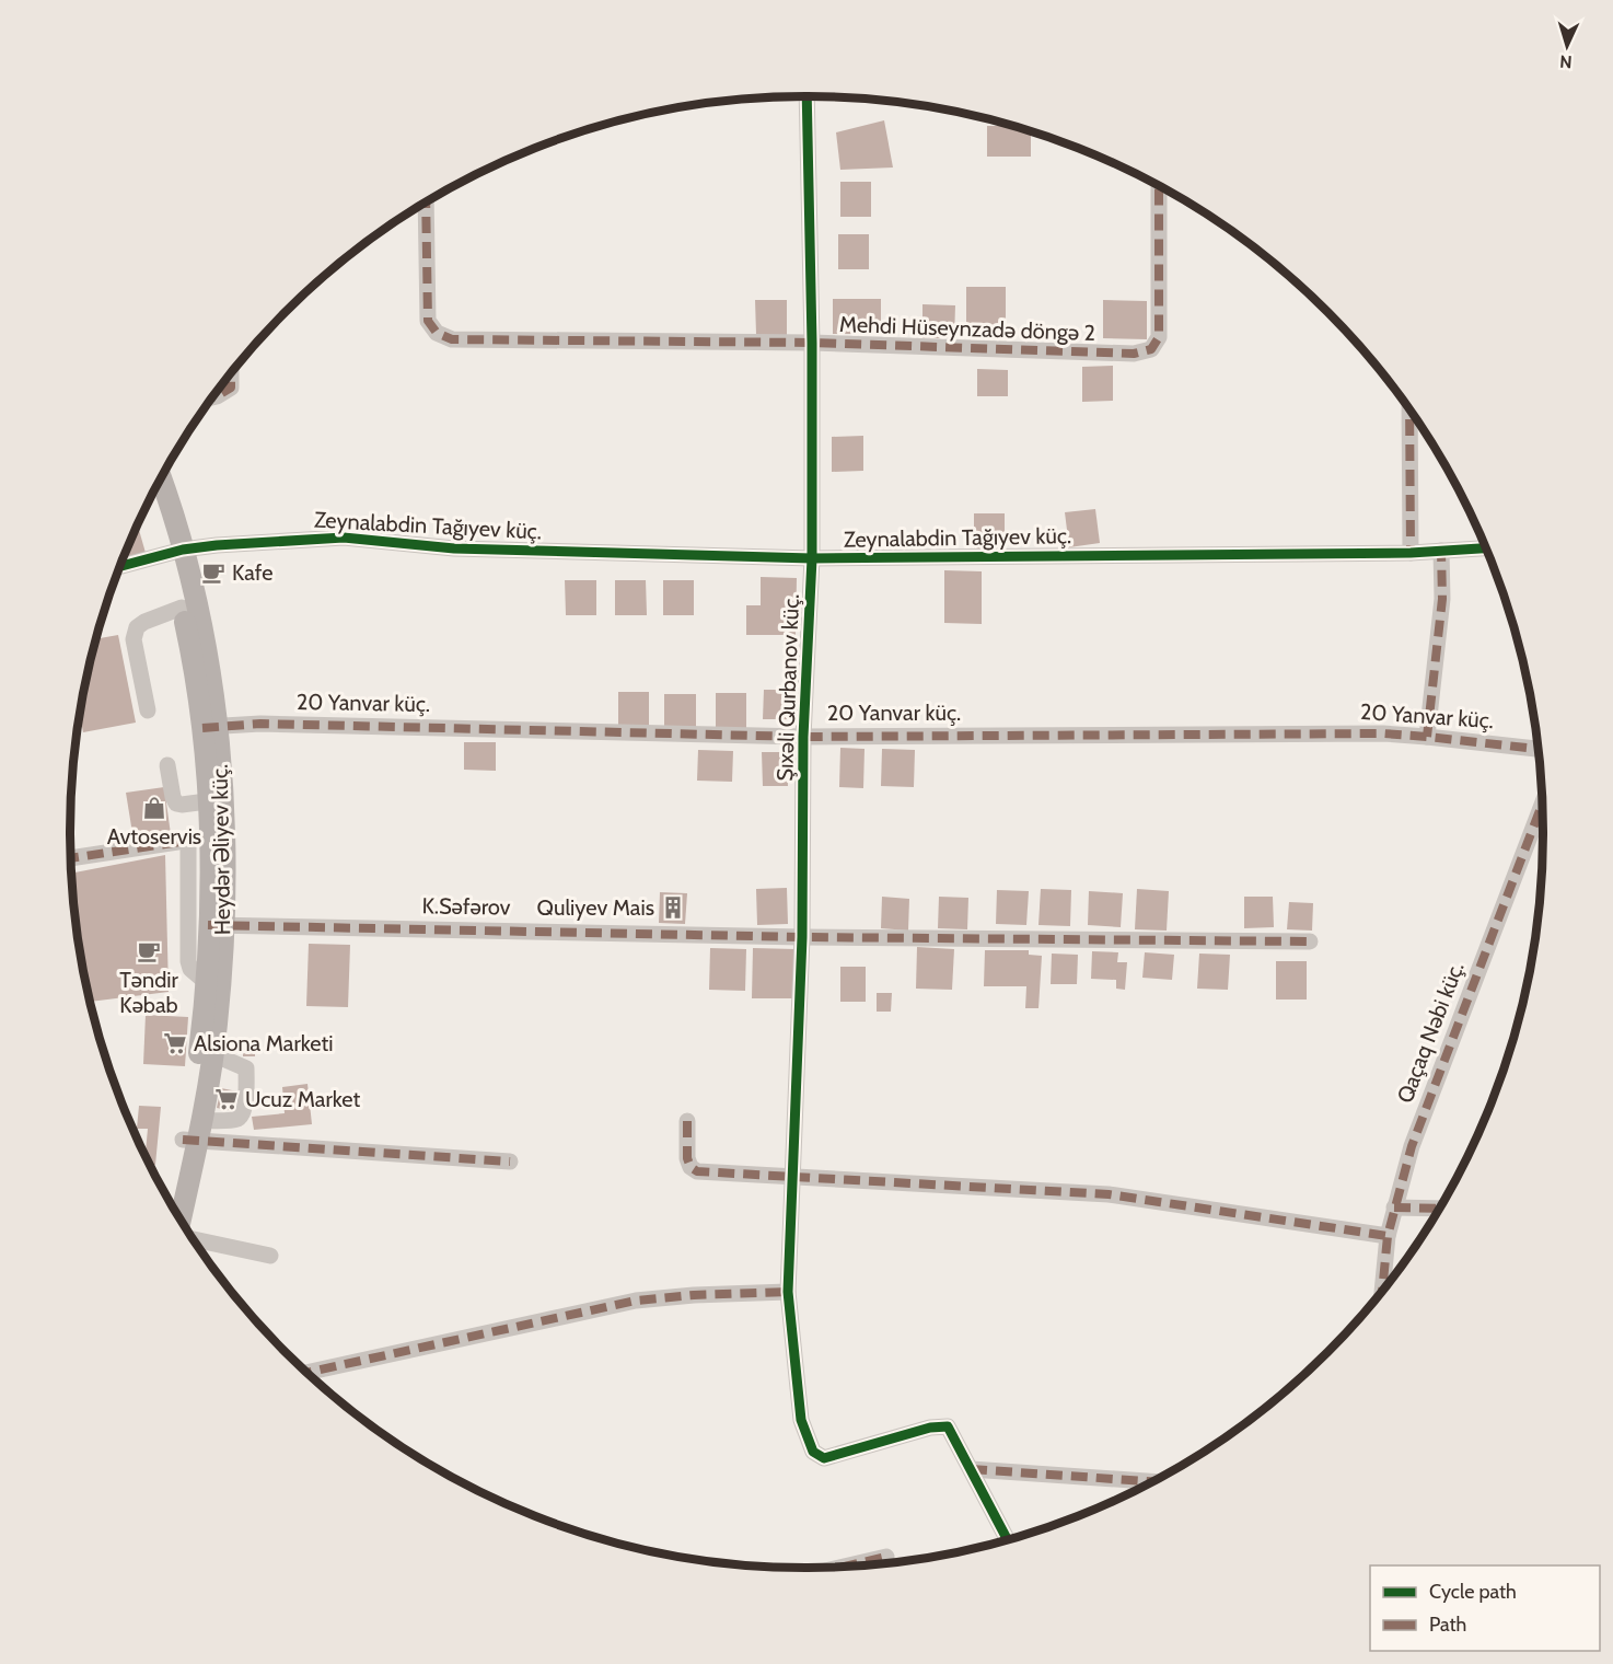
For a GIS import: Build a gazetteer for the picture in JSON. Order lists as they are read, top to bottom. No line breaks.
{"streets":{"main road":["Heydər Əliyev küç."],"street":["Mehdi Hüseynzadə döngə 2","Zeynalabdin Tağıyev küç.","Şıxəli Qurbanov küç.","20 Yanvar küç.","K.Səfərov","Qaçaq Nəbi küç."]},"crossings":[["Mehdi Hüseynzadə döngə 2","Şıxəli Qurbanov küç."],["Zeynalabdin Tağıyev küç.","Şıxəli Qurbanov küç."],["Zeynalabdin Tağıyev küç.","Heydər Əliyev küç."],["Şıxəli Qurbanov küç.","20 Yanvar küç."],["Şıxəli Qurbanov küç.","K.Səfərov"],["20 Yanvar küç.","Heydər Əliyev küç."],["Heydər Əliyev küç.","K.Səfərov"]],"places":{"cafe":["Kafe","Təndir Kəbab"],"shop":["Avtoservis"],"building":["Quliyev Mais"],"supermarket":["Alsiona Marketi","Ucuz Market"]},"legend":["Cycle path","Path"],"north":"bottom"}
